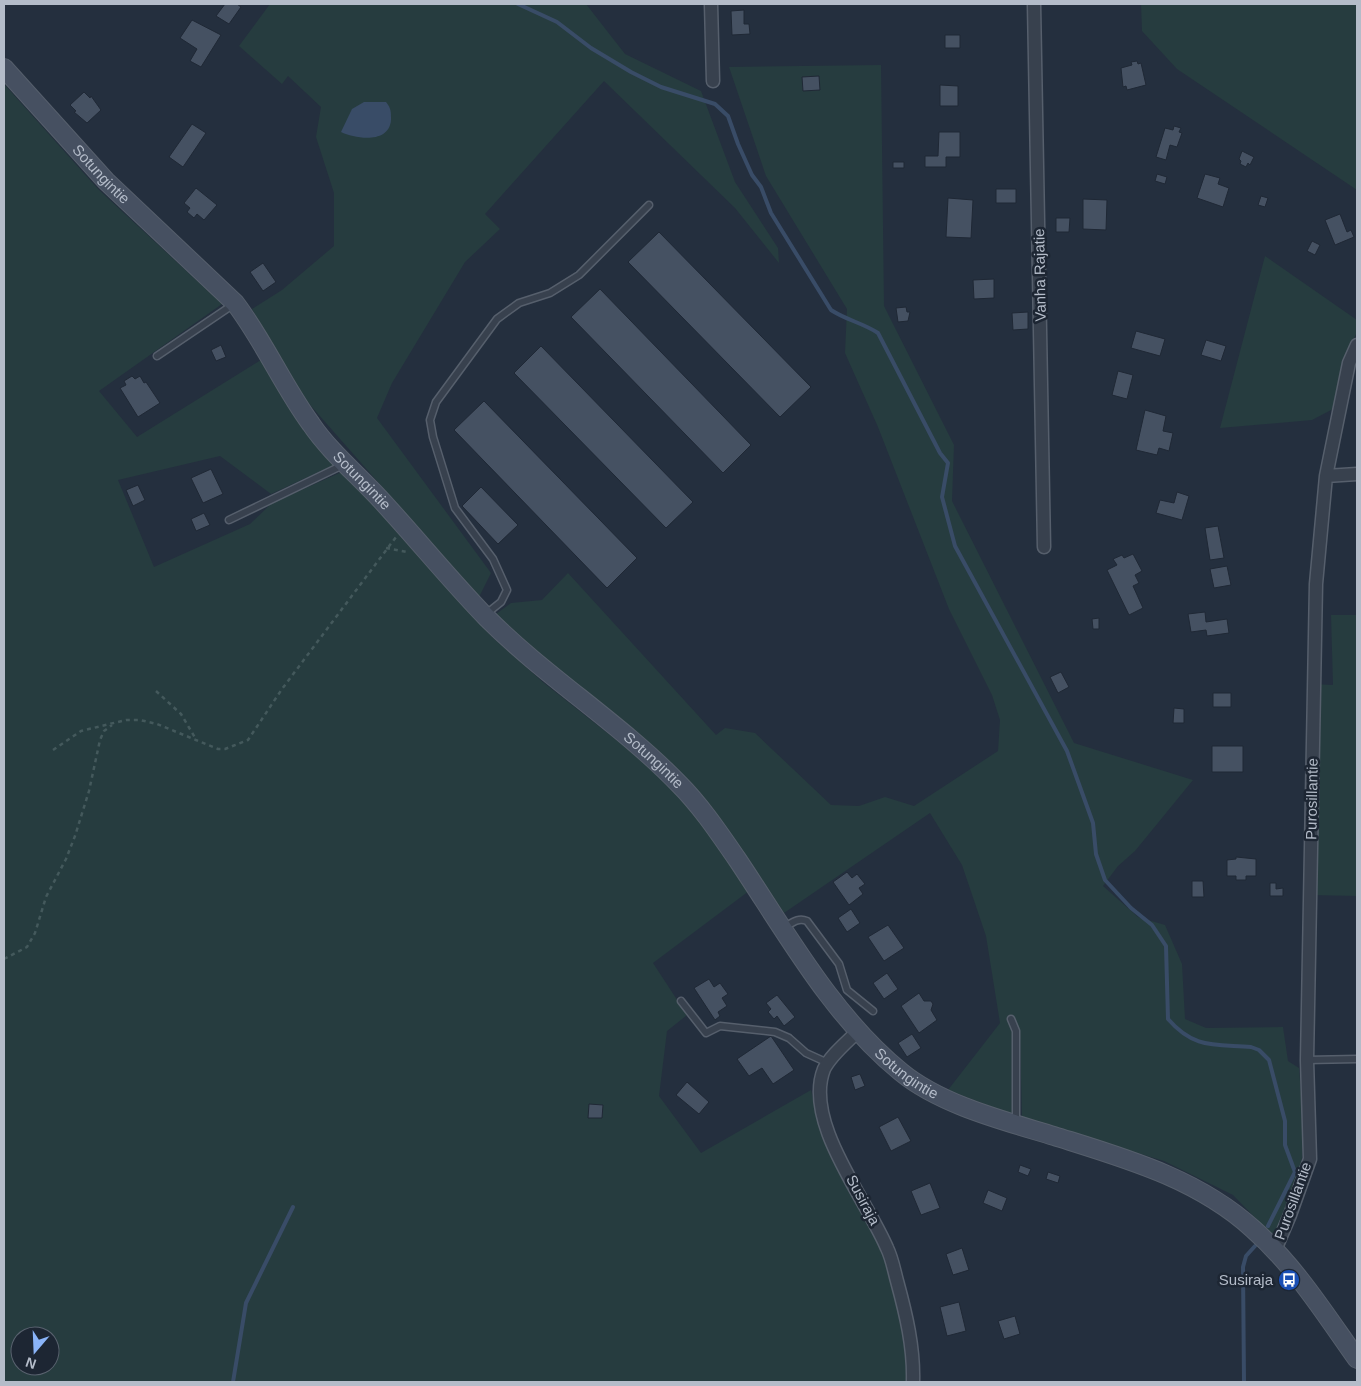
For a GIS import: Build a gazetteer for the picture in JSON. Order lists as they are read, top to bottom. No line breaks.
{"streets":{"street":["Sotungintie","Vanha Rajatie","Purosillantie","Susiraja"]},"crossings":[["Sotungintie","Purosillantie"],["Sotungintie","Susiraja"]],"places":{"bus stop":["Susiraja"]},"north":"bottom"}
